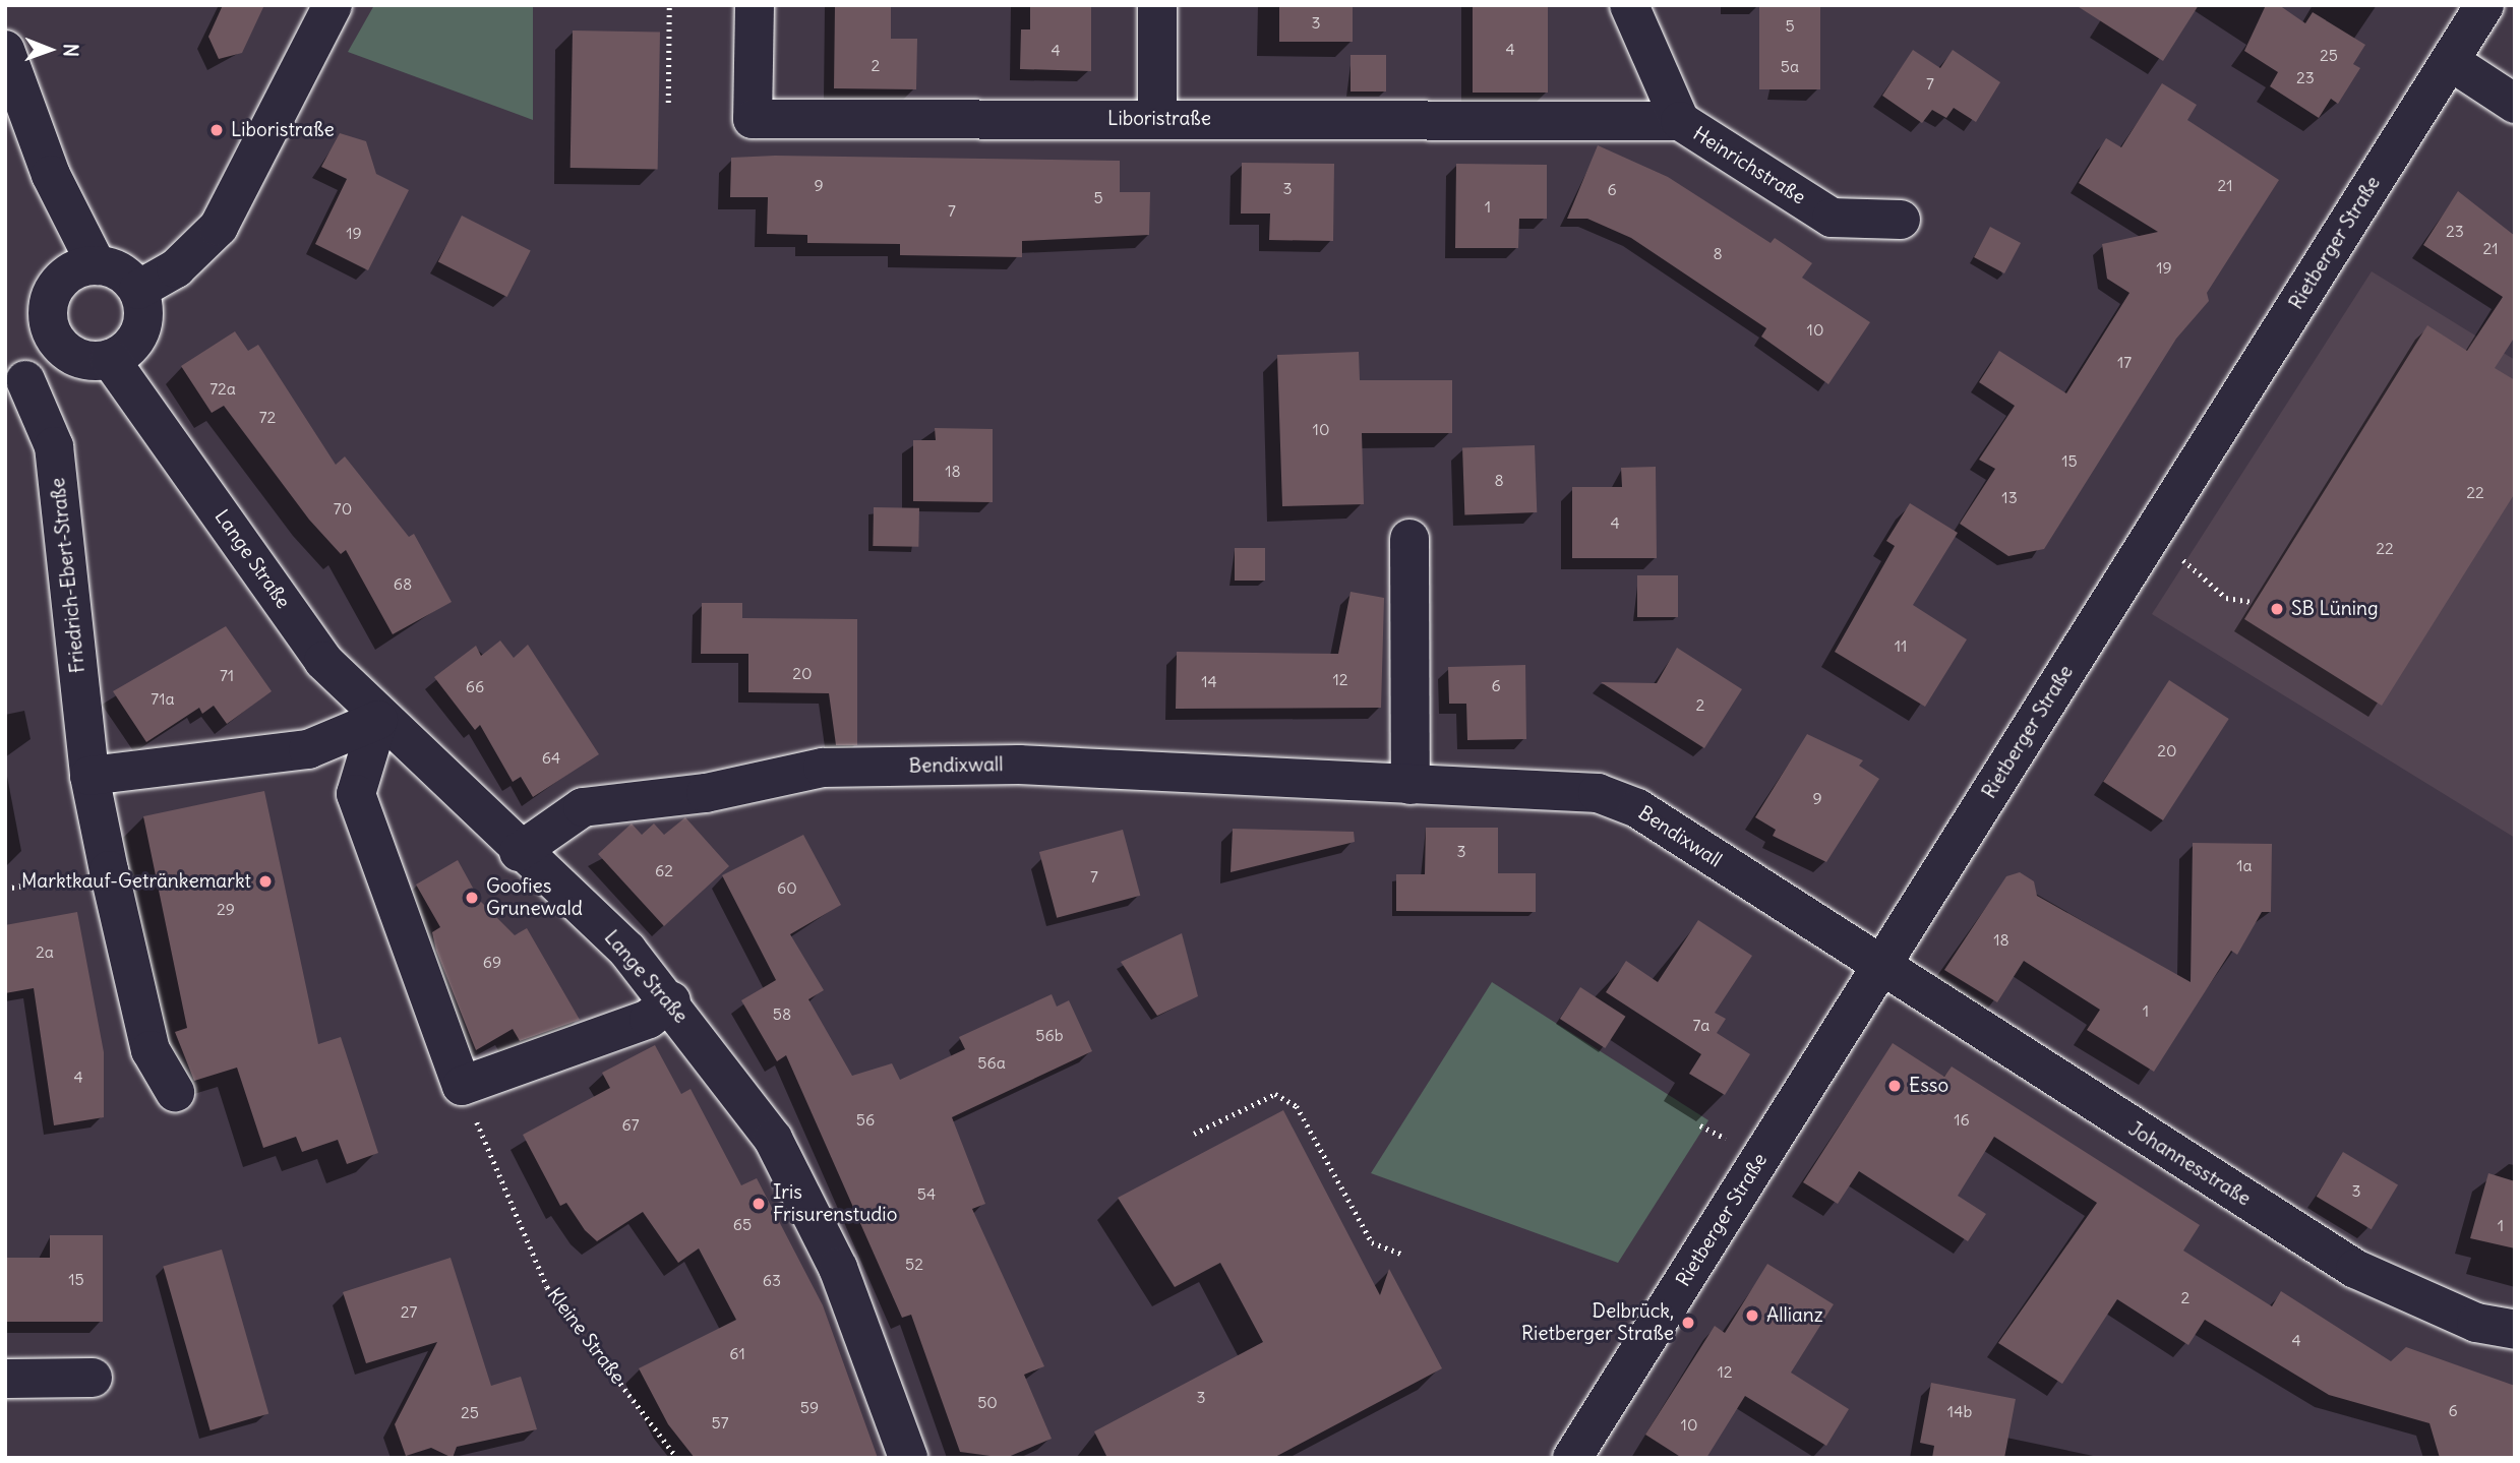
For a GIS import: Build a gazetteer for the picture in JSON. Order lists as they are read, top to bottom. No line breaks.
{"streets":{"street":["Liboristraße","Heinrichstraße","Rietberger Straße","Lange Straße","Friedrich-Ebert-Straße","Bendixwall","Johannesstraße"],"path":["Kleine Straße"]},"crossings":[["Liboristraße","Heinrichstraße"],["Rietberger Straße","Bendixwall"],["Rietberger Straße","Johannesstraße"],["Lange Straße","Bendixwall"],["Bendixwall","Johannesstraße"]],"places":["Liboristraße","SB Lüning","Marktkauf-Getränkemarkt","Goofies Grunewald","Esso","Iris Frisurenstudio","Allianz","Delbrück, Rietberger Straße"],"house_numbers":["3","5","4","4","25","2","5a","23","7","9","21","3","6","5","1","7","23","19","21","8","19","10","17","72a","72","10","15","18","8","22","13","70","4","22","68","11","20","71","12","14","6","66","71a","2","20","64","9","3","1a","62","7","60","29","18","2a","69","1","58","7a","56b","56a","4","56","16","67","3","54","65","1","52","15","63","2","27","4","61","12","3","50","59","6","14b","25","57","10"],"north":"right"}
